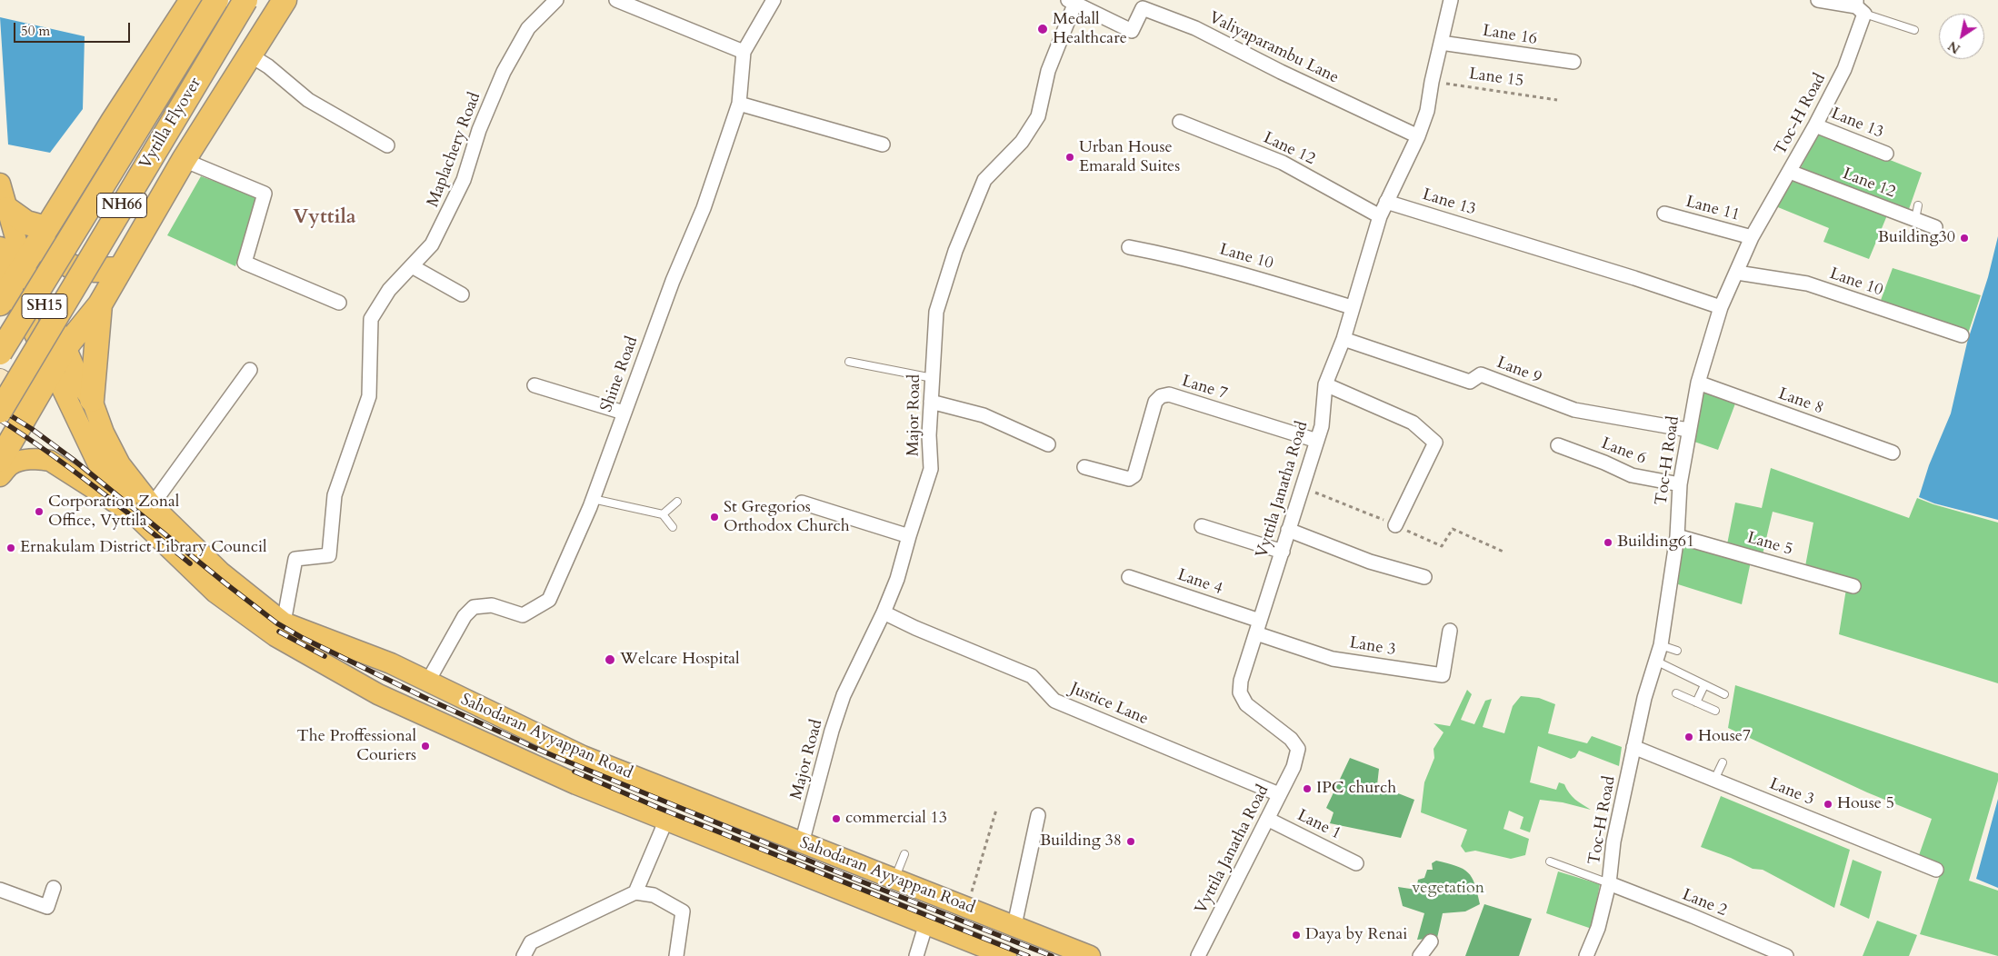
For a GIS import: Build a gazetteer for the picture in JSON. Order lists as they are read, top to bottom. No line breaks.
{"streets":{"highway":["Vytilla Flyover","NH66"],"main road":["SH15","Sahodaran Ayyappan Road"],"street":["Lane 16","Valiyaparambu Lane","Toc-H Road","Lane 13","Lane 12","Maplachery Road","Lane 11","Lane 10","Lane 9","Shine Road","Lane 7","Lane 8","Major Road","Lane 6","Vyttila Janatha Road","Lane 5","Lane 4","Lane 3","Justice Lane","Lane 1","Lane 2"],"path":["Lane 15"]},"crossings":[["Lane 16","Vyttila Janatha Road"],["Valiyaparambu Lane","Major Road"],["Valiyaparambu Lane","Vyttila Janatha Road"],["Lane 15","Vyttila Janatha Road"],["Toc-H Road","Lane 13"],["Toc-H Road","Lane 12"],["Toc-H Road","Lane 11"],["Toc-H Road","Lane 10"],["Toc-H Road","Lane 9"],["Toc-H Road","Lane 8"],["Toc-H Road","Lane 6"],["Toc-H Road","Lane 5"],["Toc-H Road","Lane 3"],["Toc-H Road","Lane 2"],["Lane 13","Vyttila Janatha Road"],["Lane 12","Vyttila Janatha Road"],["Maplachery Road","Sahodaran Ayyappan Road"],["Lane 10","Vyttila Janatha Road"],["SH15","Sahodaran Ayyappan Road"],["Lane 9","Vyttila Janatha Road"],["Shine Road","Sahodaran Ayyappan Road"],["Lane 7","Vyttila Janatha Road"],["Major Road","Justice Lane"],["Major Road","Sahodaran Ayyappan Road"],["Vyttila Janatha Road","Lane 4"],["Vyttila Janatha Road","Lane 3"],["Vyttila Janatha Road","Justice Lane"],["Vyttila Janatha Road","Lane 1"],["Lane 4","Lane 3"]],"districts":["Vyttila"],"parks":["vegetation"],"places":["Medall Healthcare","Urban House Emarald Suites","Building30","Corporation Zonal Office, Vyttila","St Gregorios Orthodox Church","Building61","Ernakulam District Library Council","Welcare Hospital","House7","The Proffessional Couriers","IPC church","House 5","commercial 13","Building 38","Daya by Renai"],"scale_bar":"50 m","north":"bottom left"}
